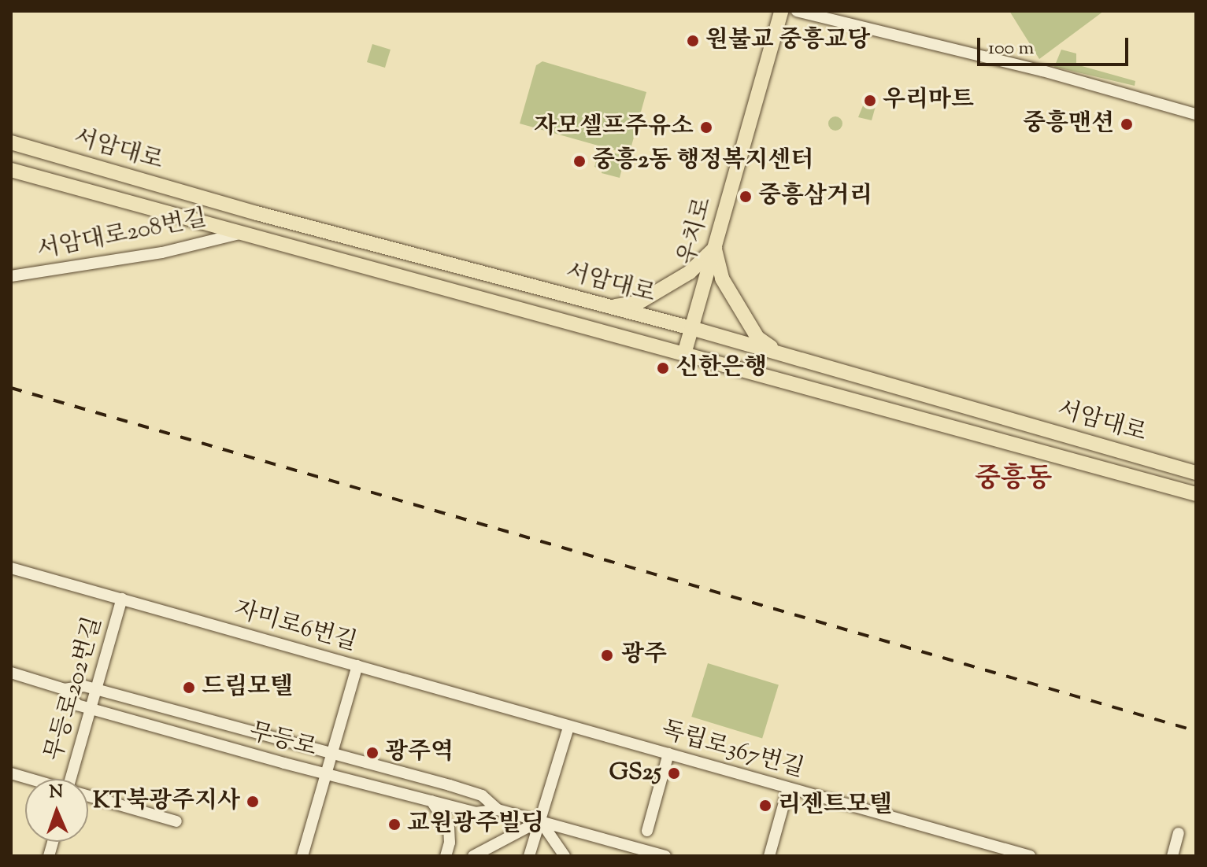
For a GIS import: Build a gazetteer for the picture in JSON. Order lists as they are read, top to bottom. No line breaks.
{"streets":{"main road":["서암대로","우치로"],"street":["서암대로208번길","자미로6번길","무등로202번길","무등로","독립로367번길"]},"crossings":[["서암대로","우치로"],["서암대로","서암대로208번길"],["자미로6번길","무등로202번길"],["자미로6번길","독립로367번길"],["무등로202번길","무등로"]],"districts":["중흥동"],"places":["원불교 중흥교당","우리마트","중흥맨션","자모셀프주유소","중흥2동 행정복지센터","중흥삼거리","신한은행","광주","드림모텔","광주역","GS25","KT북광주지사","리젠트모텔","교원광주빌딩"],"scale_bar":"100 m","north":"top"}
